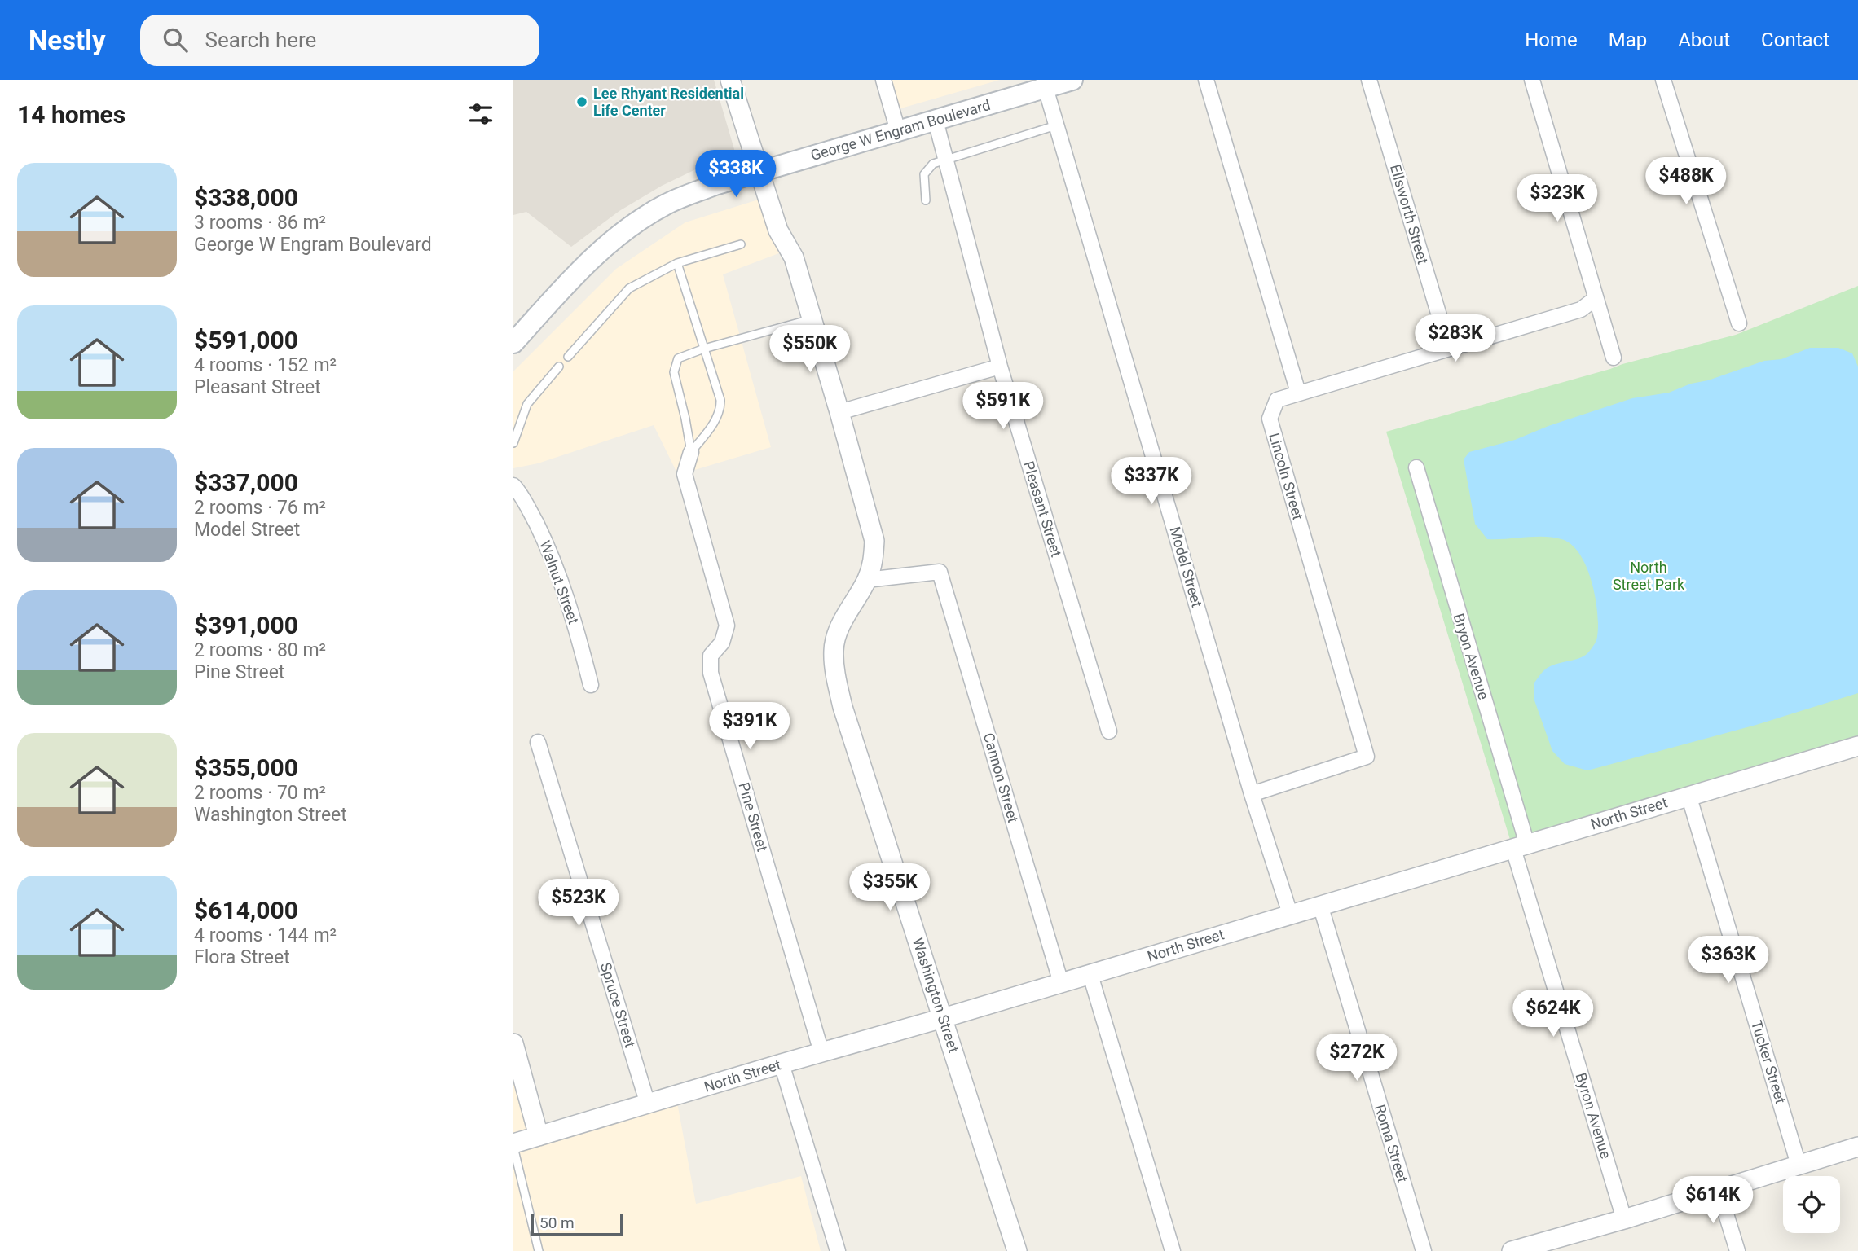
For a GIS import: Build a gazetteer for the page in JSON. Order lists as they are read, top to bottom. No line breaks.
{"streets":{"main road":["George W Engram Boulevard"],"street":["Ellsworth Street","Lincoln Street","Pleasant Street","Model Street","Walnut Street","Bryon Avenue","Cannon Street","North Street","Pine Street","Washington Street","Spruce Street","Tucker Street","Byron Avenue","Roma Street"]},"crossings":[["George W Engram Boulevard","Pleasant Street"],["George W Engram Boulevard","Model Street"],["George W Engram Boulevard","Washington Street"],["Ellsworth Street","Lincoln Street"],["Lincoln Street","Model Street"],["Model Street","North Street"],["Bryon Avenue","North Street"],["Bryon Avenue","Byron Avenue"],["Cannon Street","North Street"],["Cannon Street","Washington Street"],["North Street","Pine Street"],["North Street","Washington Street"],["North Street","Spruce Street"],["North Street","Tucker Street"],["North Street","Byron Avenue"],["North Street","Roma Street"]],"parks":["North Street Park"],"places":["Lee Rhyant Residential Life Center"],"scale_bar":"50 m","page":{"header":"Nestly","search":"Search here","nav":["Home","Map","About","Contact"],"heading":"14 homes","list":[{"name":"$338,000","note":"3 rooms · 86 m² · George W Engram Boulevard"},{"name":"$591,000","note":"4 rooms · 152 m² · Pleasant Street"},{"name":"$337,000","note":"2 rooms · 76 m² · Model Street"},{"name":"$391,000","note":"2 rooms · 80 m² · Pine Street"},{"name":"$355,000","note":"2 rooms · 70 m² · Washington Street"},{"name":"$614,000","note":"4 rooms · 144 m² · Flora Street"}],"price":["$338K","$488K","$323K","$283K","$550K","$591K","$337K","$391K","$355K","$523K","$363K","$624K","$272K","$614K"],"scale":"50 m"}}
